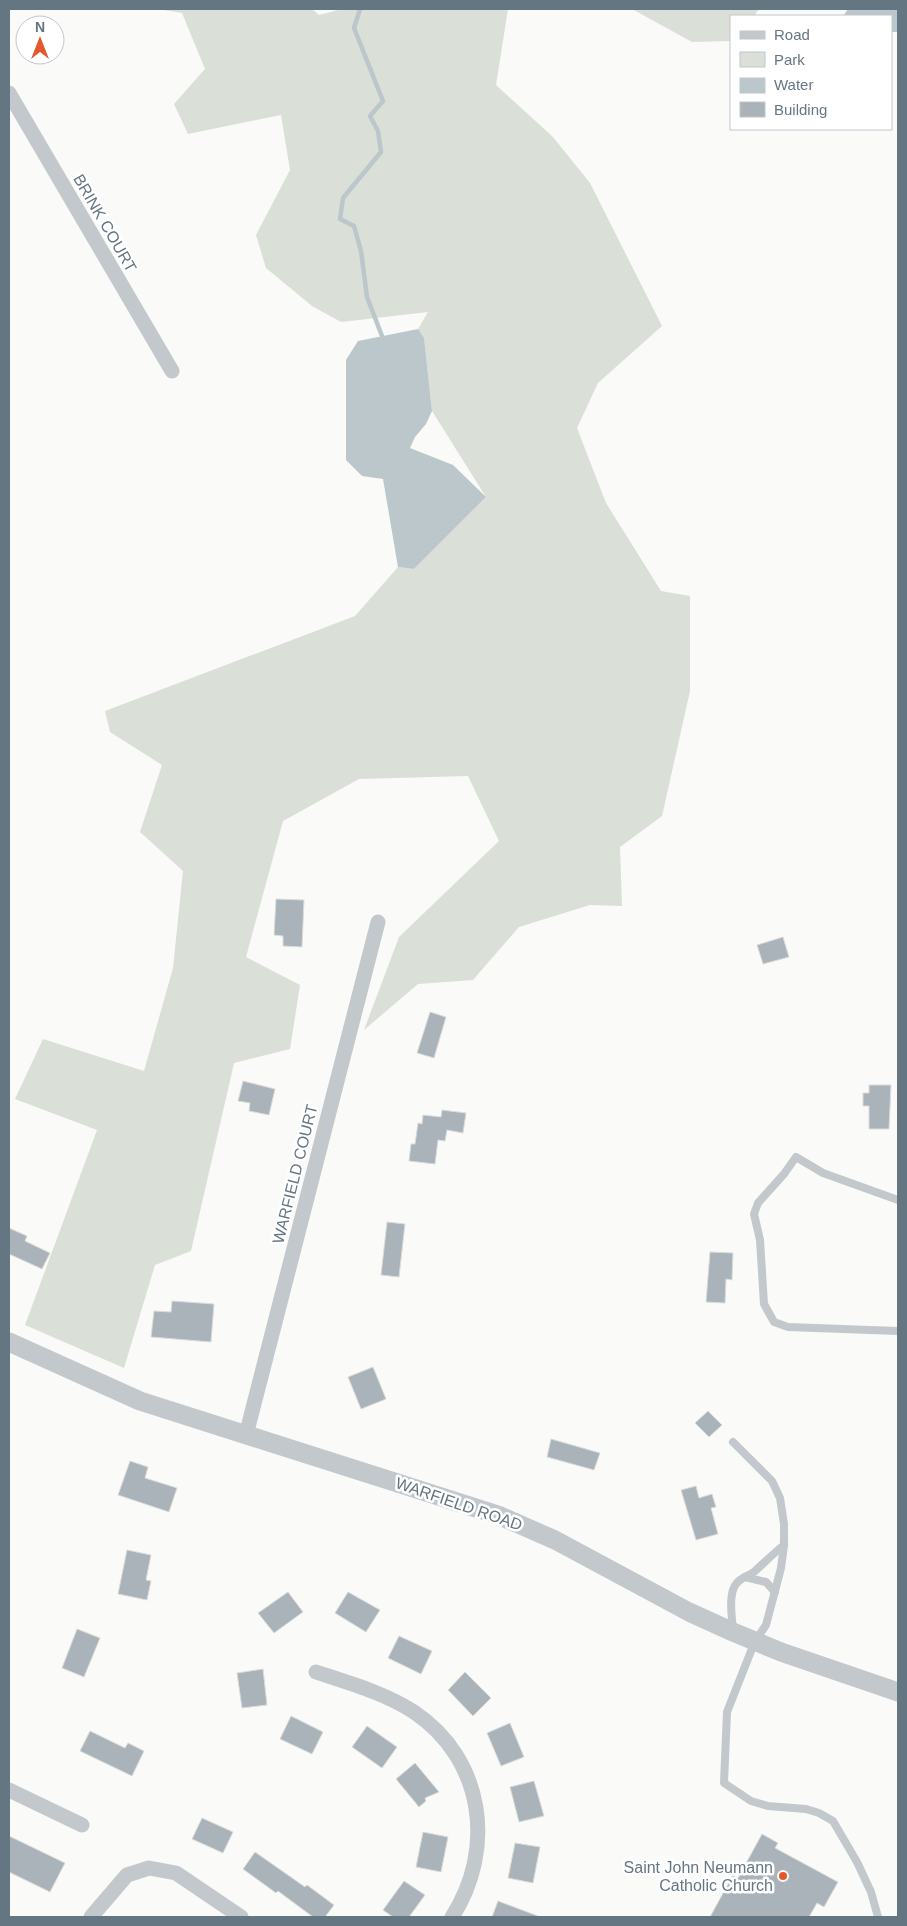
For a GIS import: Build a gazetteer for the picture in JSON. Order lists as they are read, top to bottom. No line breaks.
{"streets":{"street":["BRINK COURT","WARFIELD COURT","WARFIELD ROAD"]},"crossings":[["WARFIELD COURT","WARFIELD ROAD"]],"places":["Saint John Neumann Catholic Church"],"legend":["Road","Park","Water","Building"],"north":"top"}
